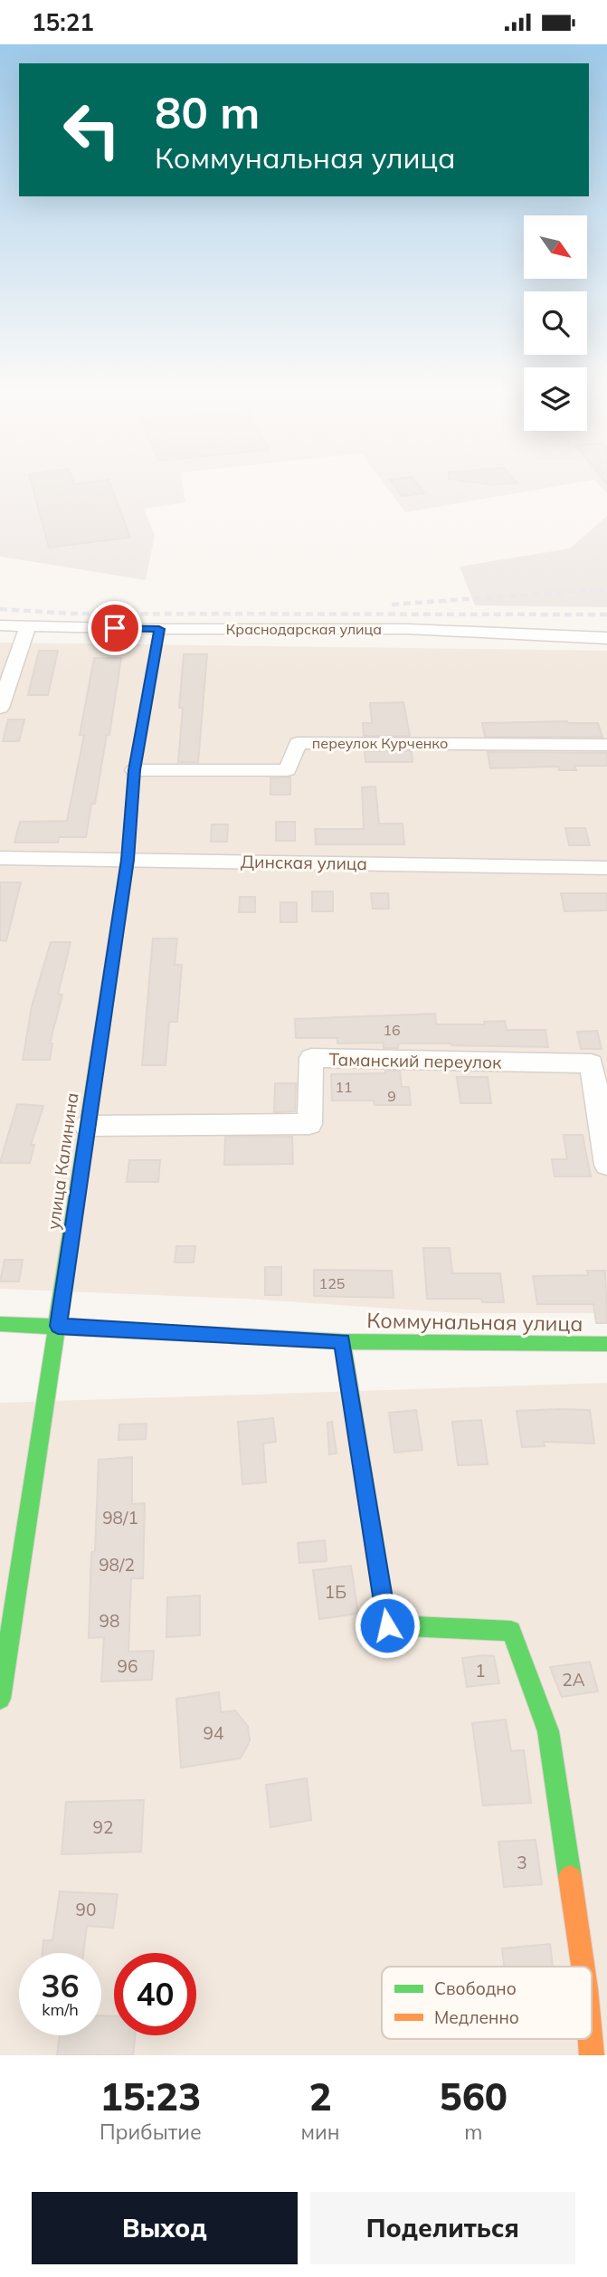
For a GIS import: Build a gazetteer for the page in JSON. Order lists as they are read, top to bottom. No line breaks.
{"streets":{"street":["Краснодарская улица","переулок Курченко","Динская улица","Таманский переулок","улица Калинина","Коммунальная улица"]},"crossings":[["Краснодарская улица","улица Калинина"],["переулок Курченко","улица Калинина"],["Динская улица","улица Калинина"],["Таманский переулок","улица Калинина"],["улица Калинина","Коммунальная улица"]],"house_numbers":["16","11","9","125","98/1","98/2","1Б","98","96","1","2А","94","92","3","90"],"legend":["Свободно","Медленно"],"north":"bottom right","page":{"status":"15:21","turn":["80 m","Коммунальная улица"],"speed":"36 km/h","limit":"40","eta":["15:23","Прибытие","2","мин","560","m"],"buttons":["Выход","Поделиться"]}}
